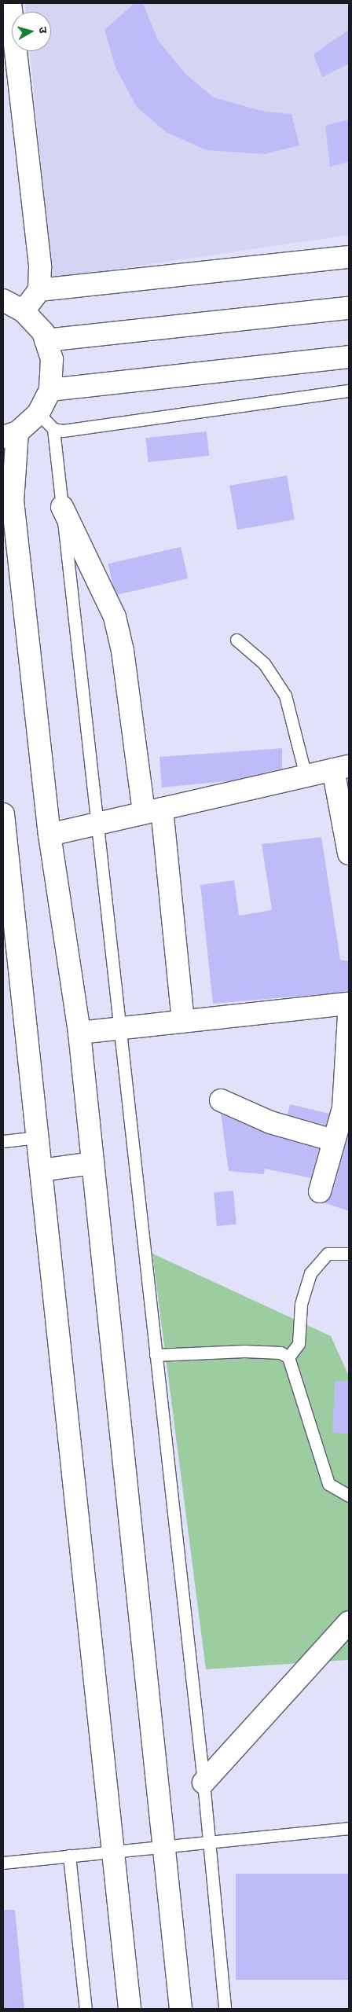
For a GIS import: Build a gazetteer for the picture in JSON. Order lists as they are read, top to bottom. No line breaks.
{"north":"right"}
